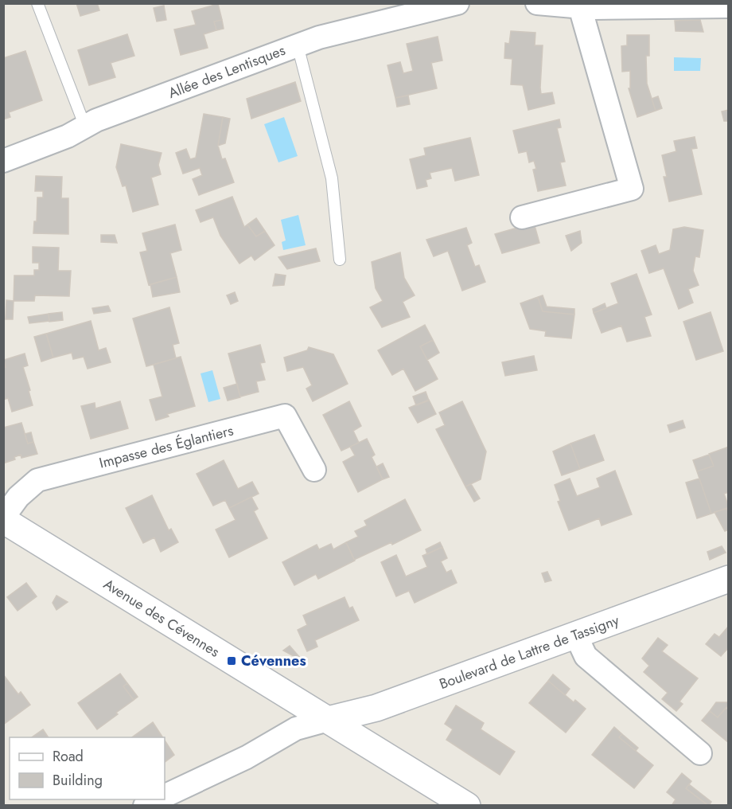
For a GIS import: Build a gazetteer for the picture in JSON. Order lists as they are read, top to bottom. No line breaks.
{"streets":{"street":["Allée des Lentisques","Impasse des Églantiers","Avenue des Cévennes","Boulevard de Lattre de Tassigny"]},"crossings":[["Impasse des Églantiers","Avenue des Cévennes"],["Avenue des Cévennes","Boulevard de Lattre de Tassigny"]],"places":{"transit":["Cévennes"]},"legend":["Road","Building"]}
